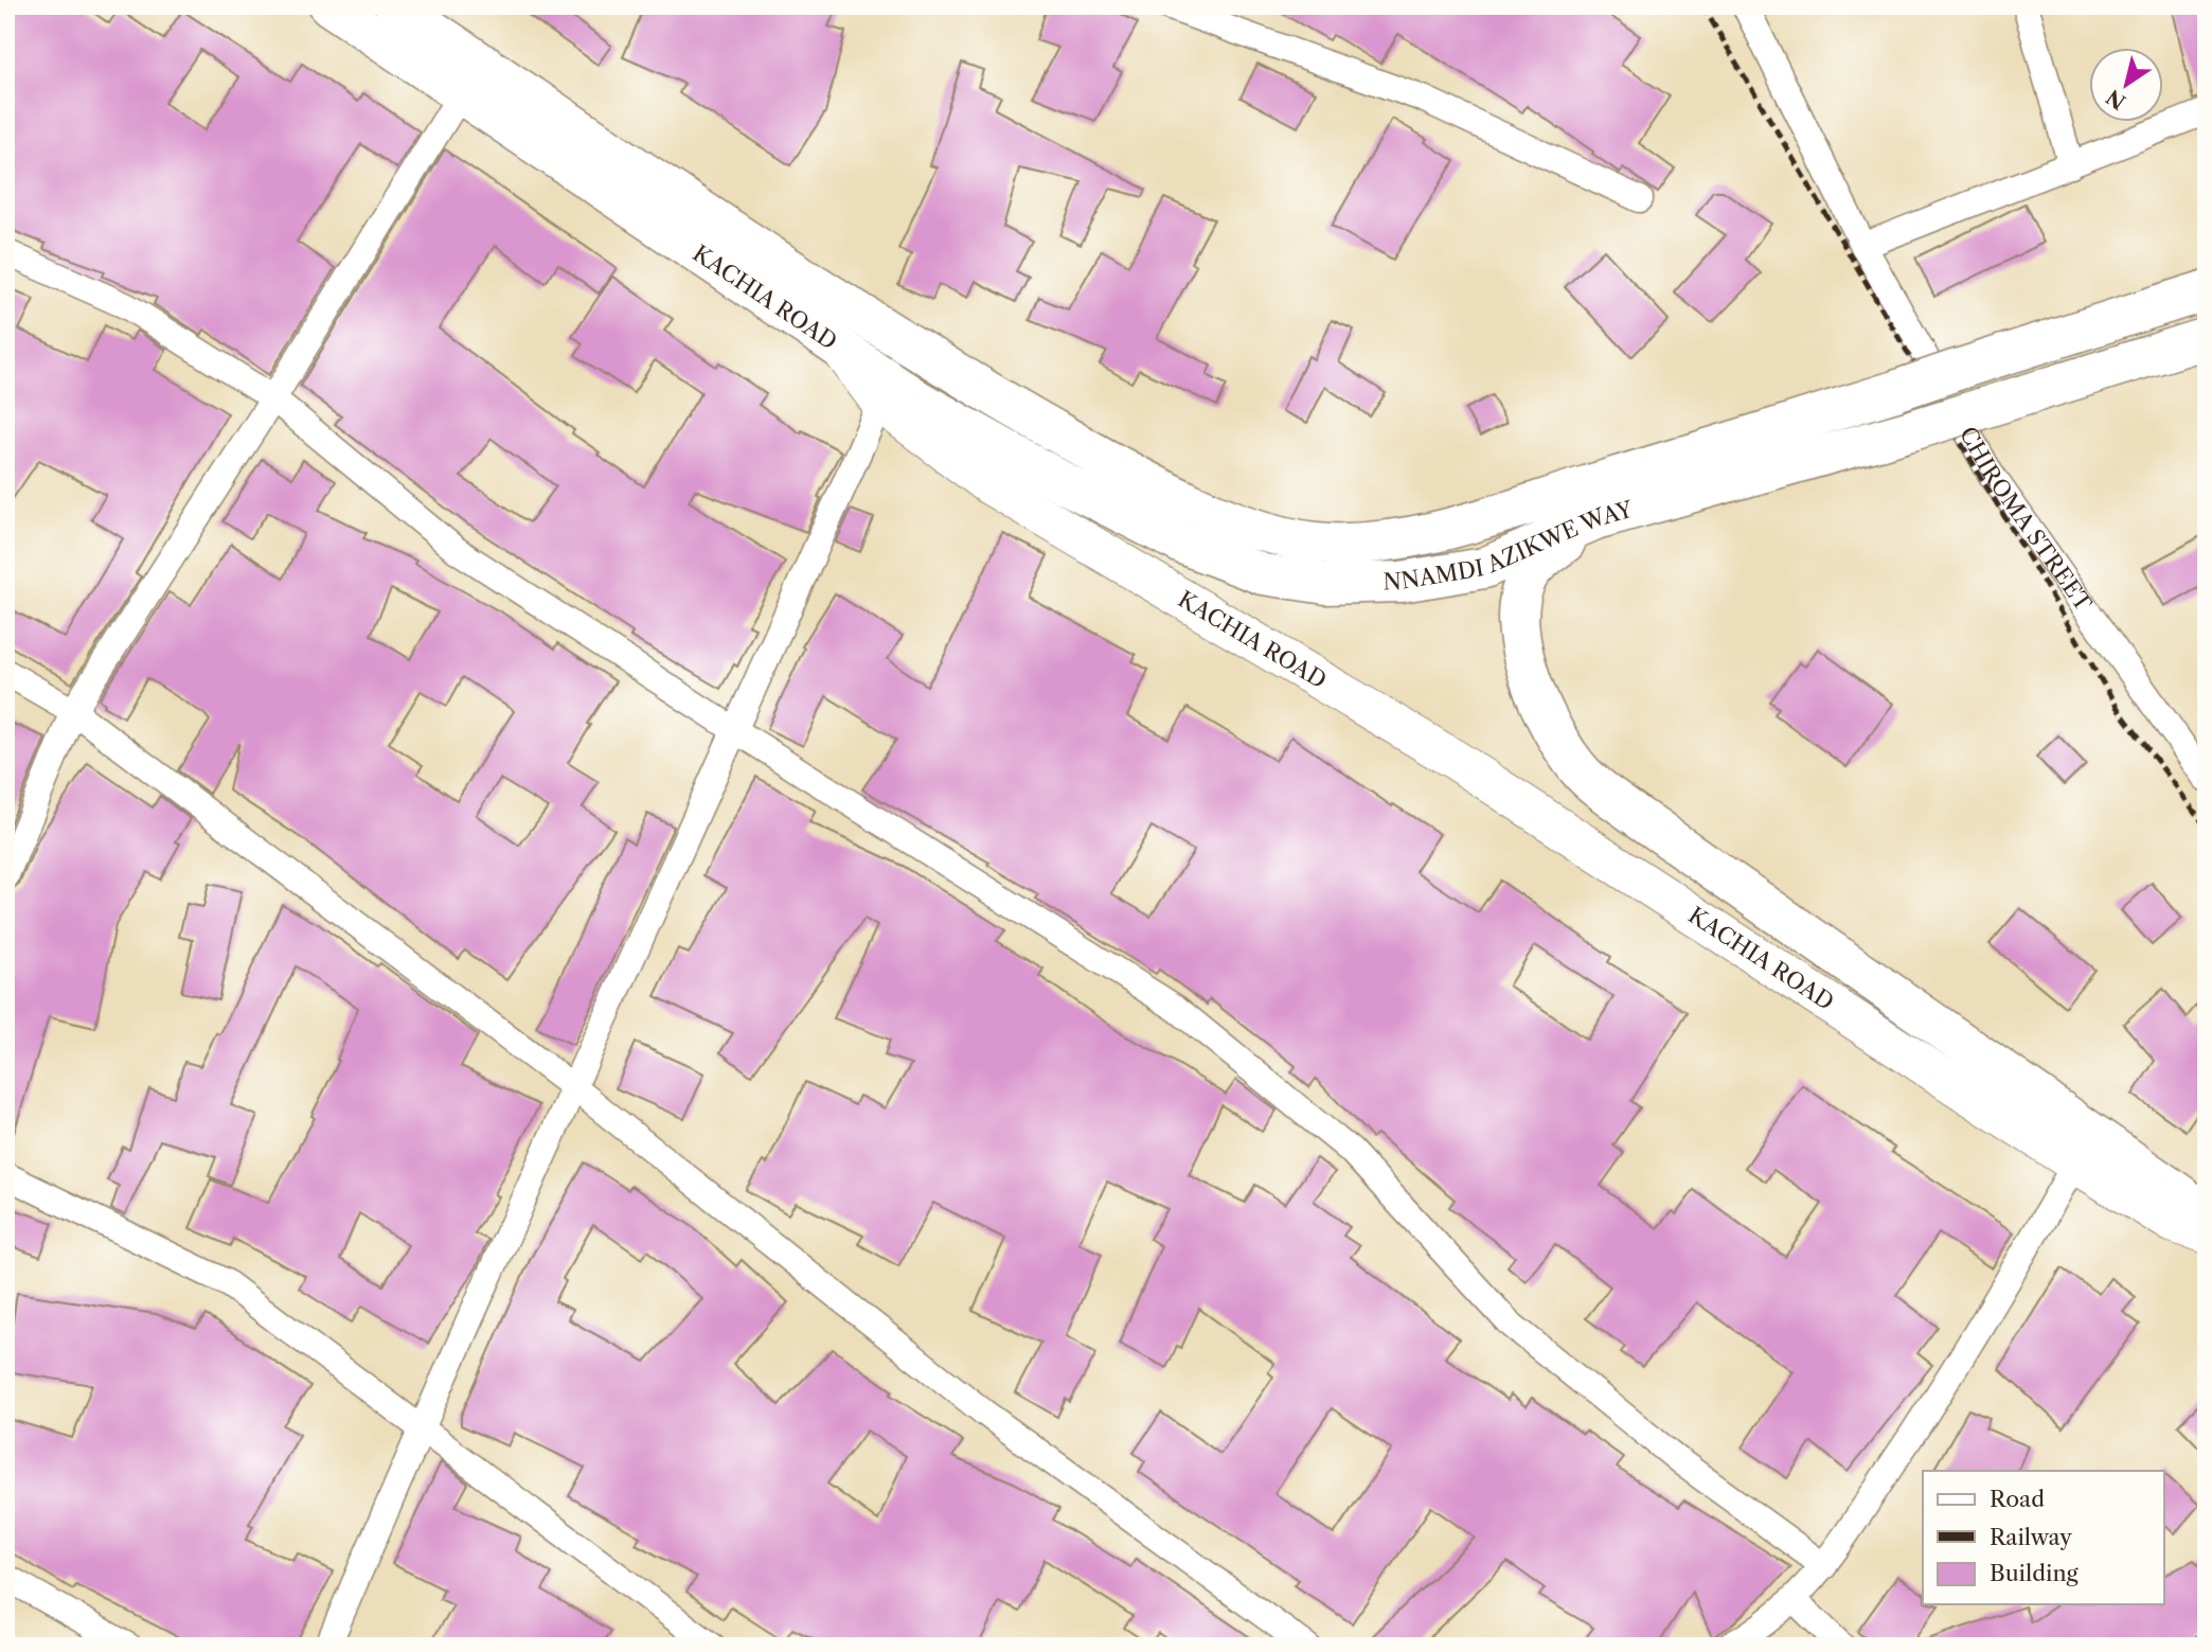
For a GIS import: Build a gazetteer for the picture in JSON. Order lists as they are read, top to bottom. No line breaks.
{"streets":{"highway":["KACHIA ROAD","NNAMDI AZIKWE WAY"],"street":["CHIROMA STREET"]},"crossings":[["KACHIA ROAD","NNAMDI AZIKWE WAY"]],"legend":["Road","Railway","Building"],"north":"bottom left"}
